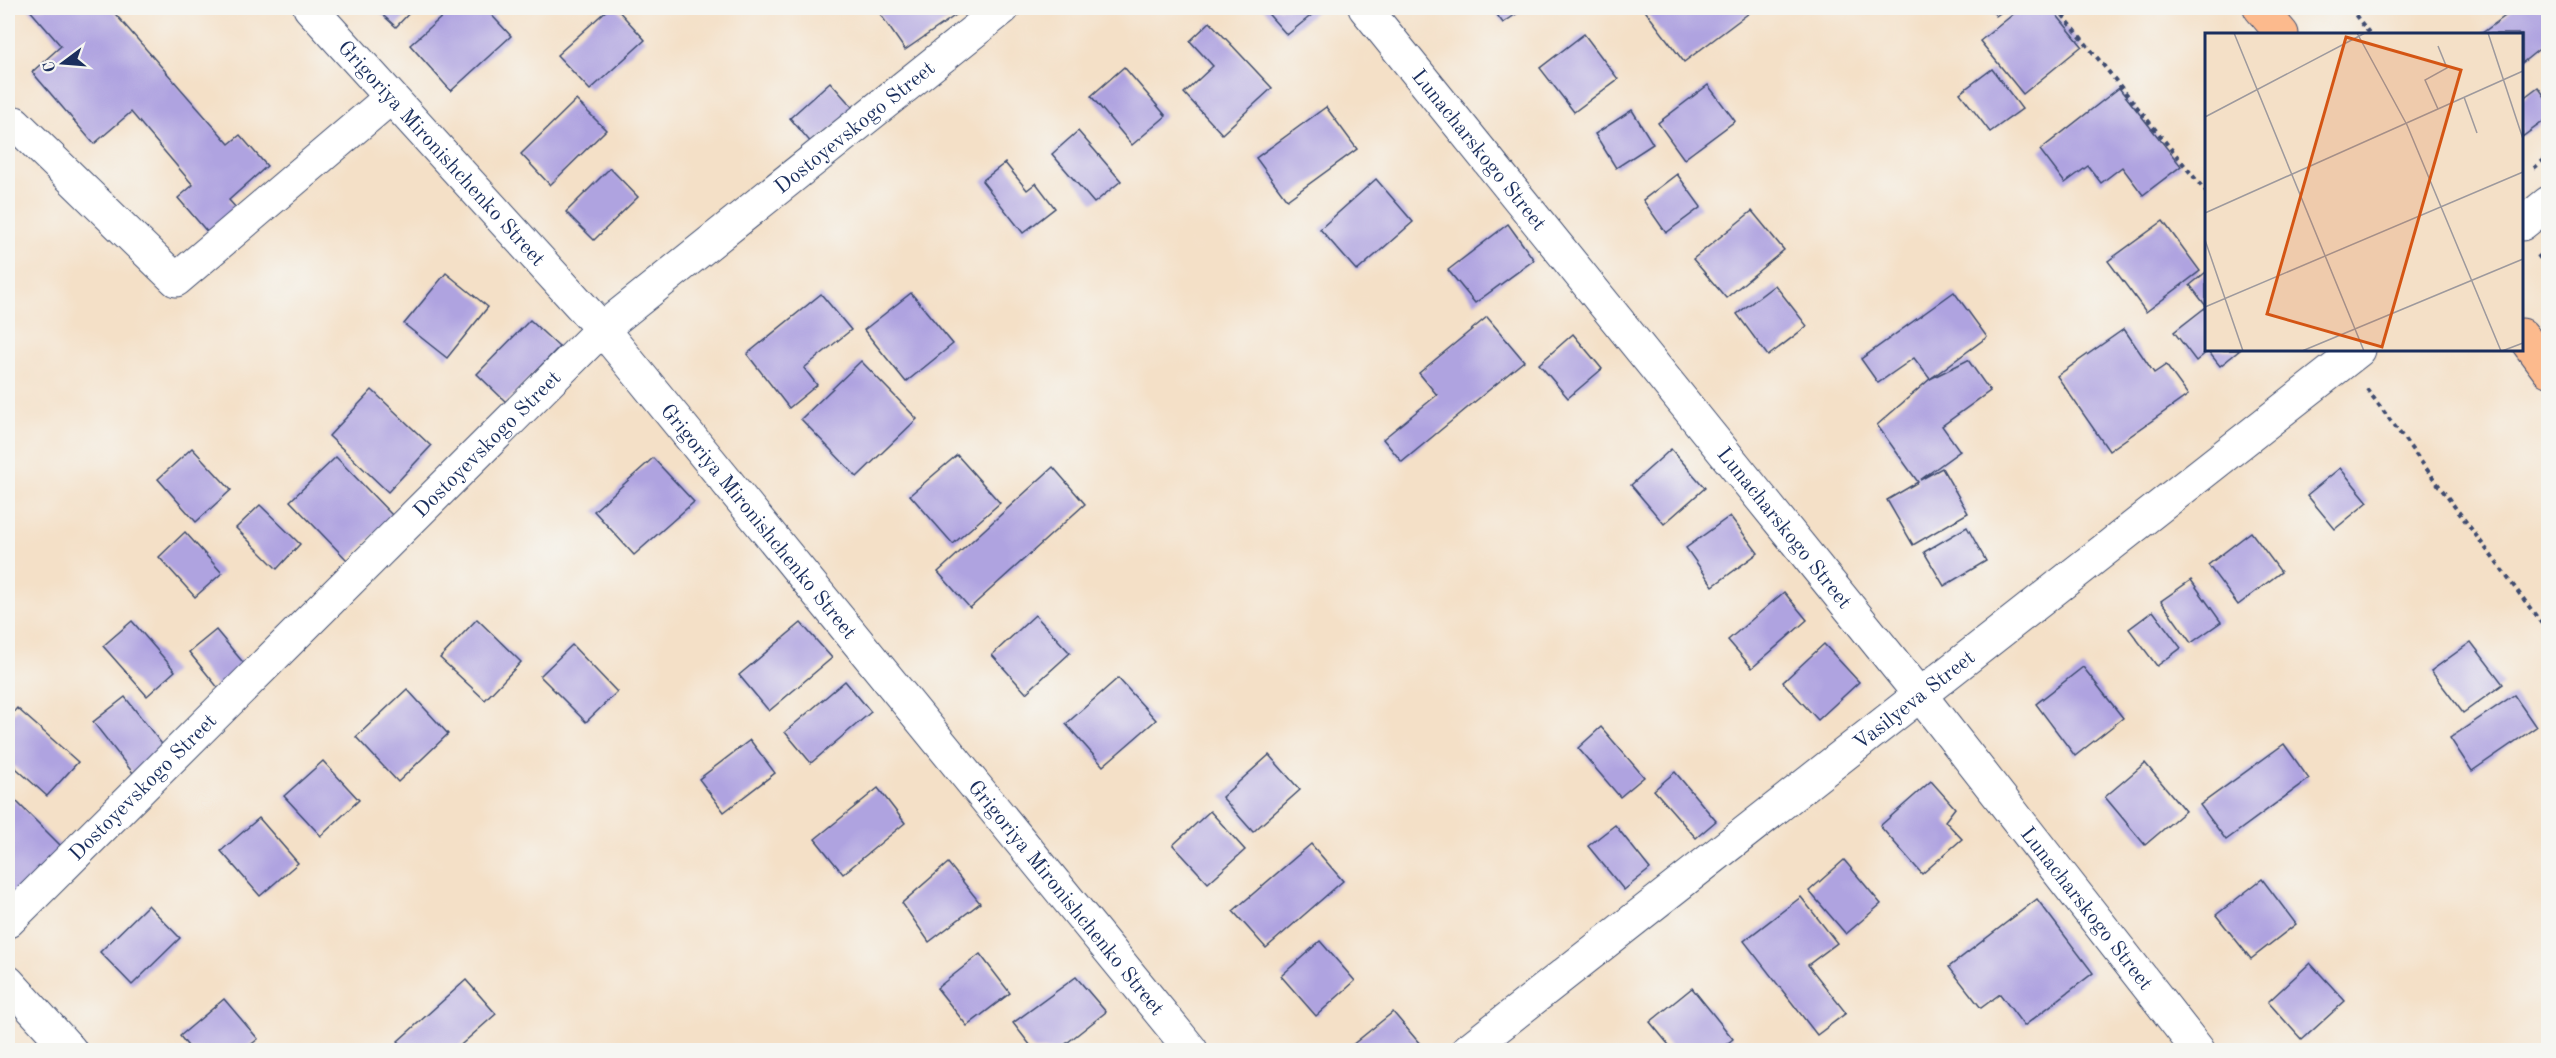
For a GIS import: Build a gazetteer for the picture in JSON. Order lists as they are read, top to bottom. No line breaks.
{"streets":{"street":["Dostoyevskogo Street","Lunacharskogo Street","Grigoriya Mironishchenko Street","Vasilyeva Street"]},"crossings":[["Dostoyevskogo Street","Grigoriya Mironishchenko Street"],["Lunacharskogo Street","Vasilyeva Street"]],"north":"left"}
